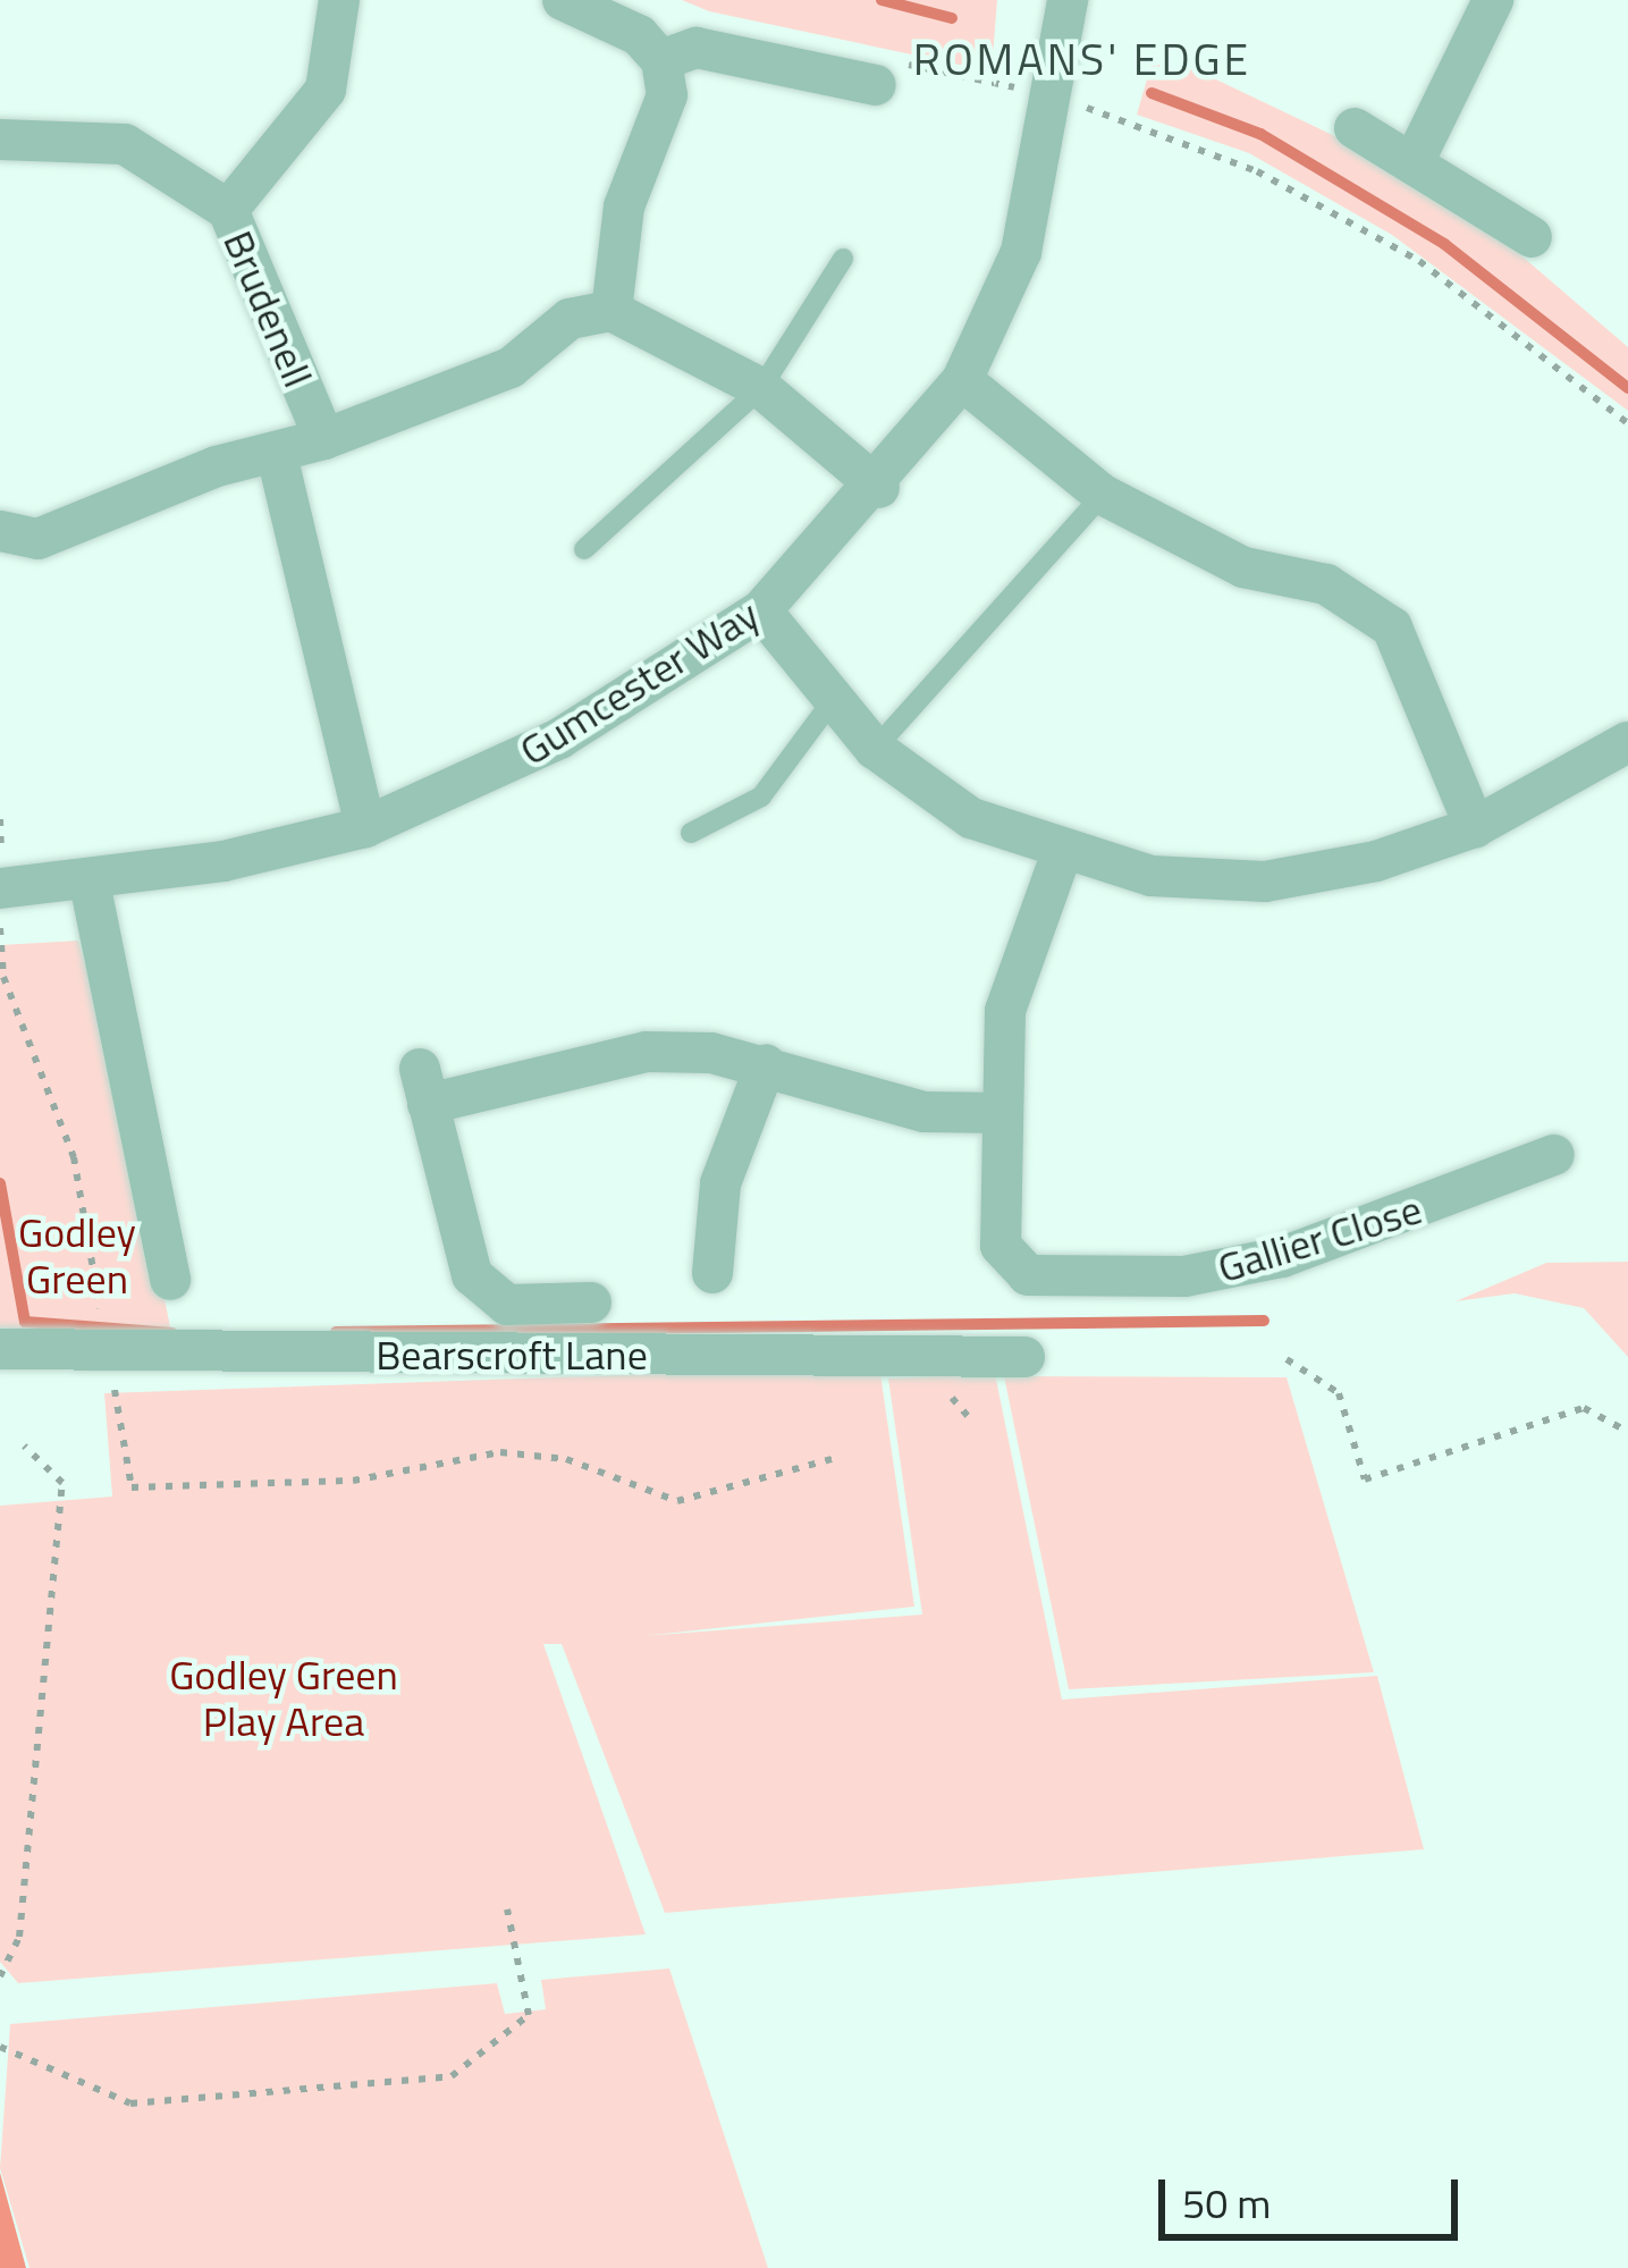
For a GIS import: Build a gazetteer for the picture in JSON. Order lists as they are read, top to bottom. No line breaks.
{"streets":{"street":["Brudenell","Gumcester Way","Gallier Close","Bearscroft Lane"]},"districts":["ROMANS' EDGE"],"parks":["Godley Green","Godley Green Play Area"],"scale_bar":"50 m"}
